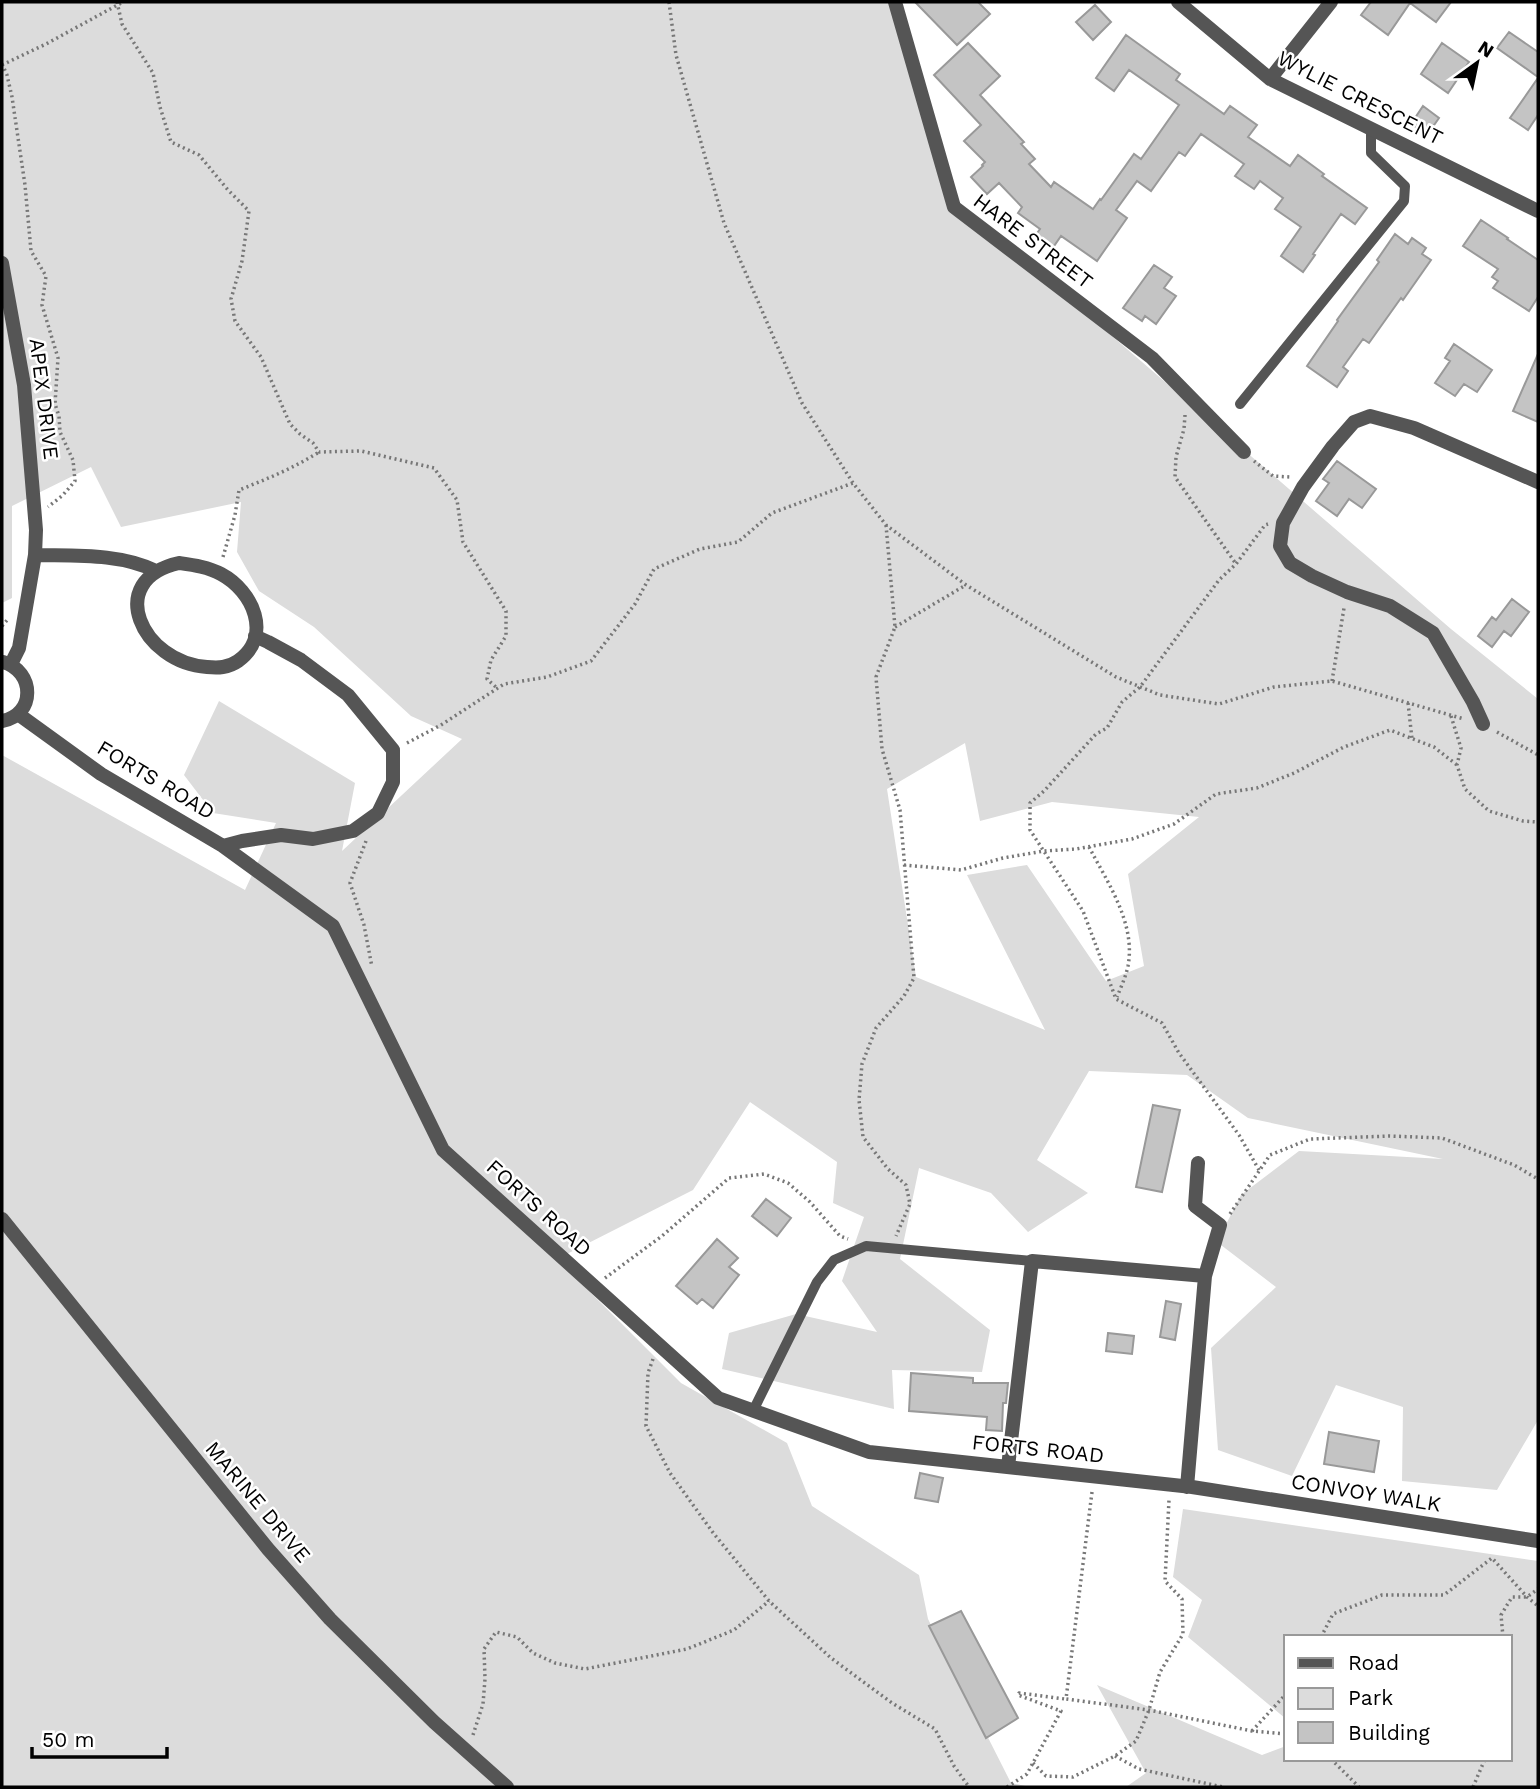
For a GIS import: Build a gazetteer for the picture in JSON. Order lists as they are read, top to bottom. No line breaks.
{"streets":{"street":["WYLIE CRESCENT","HARE STREET","APEX DRIVE","FORTS ROAD","CONVOY WALK","MARINE DRIVE"]},"crossings":[["FORTS ROAD","CONVOY WALK"]],"legend":["Road","Park","Building"],"scale_bar":"50 m","north":"top right"}
